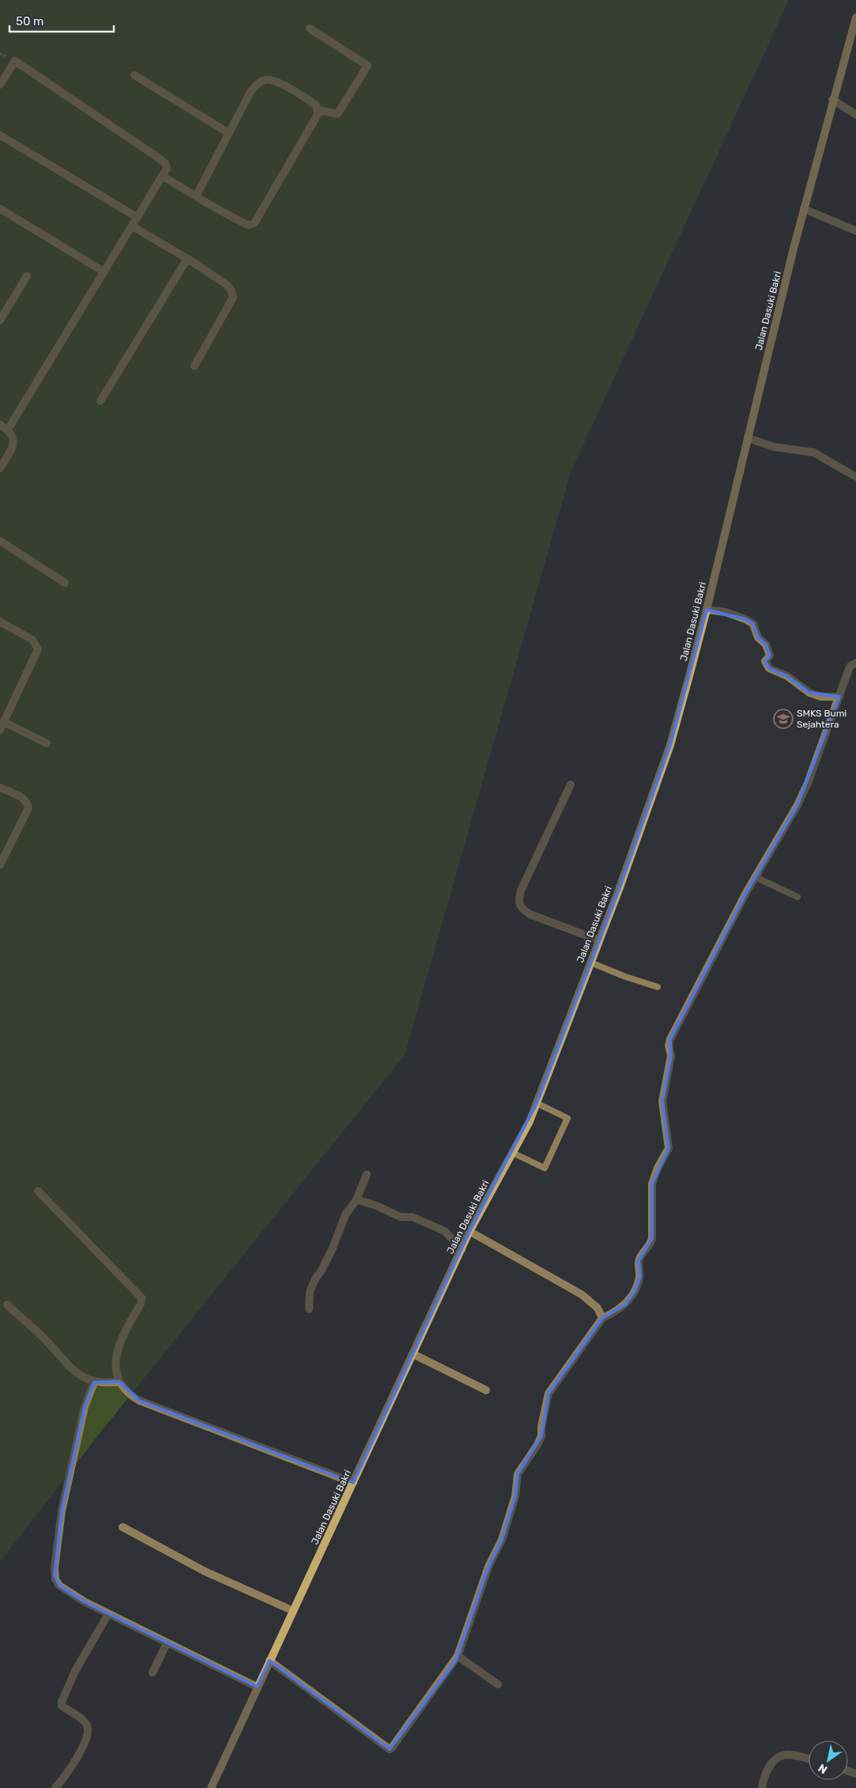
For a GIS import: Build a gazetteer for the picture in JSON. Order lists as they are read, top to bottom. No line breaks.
{"streets":{"main road":["Jalan Dasuki Bakri"]},"places":{"school or university":["SMKS Bumi Sejahtera"]},"scale_bar":"50 m","north":"bottom left"}
